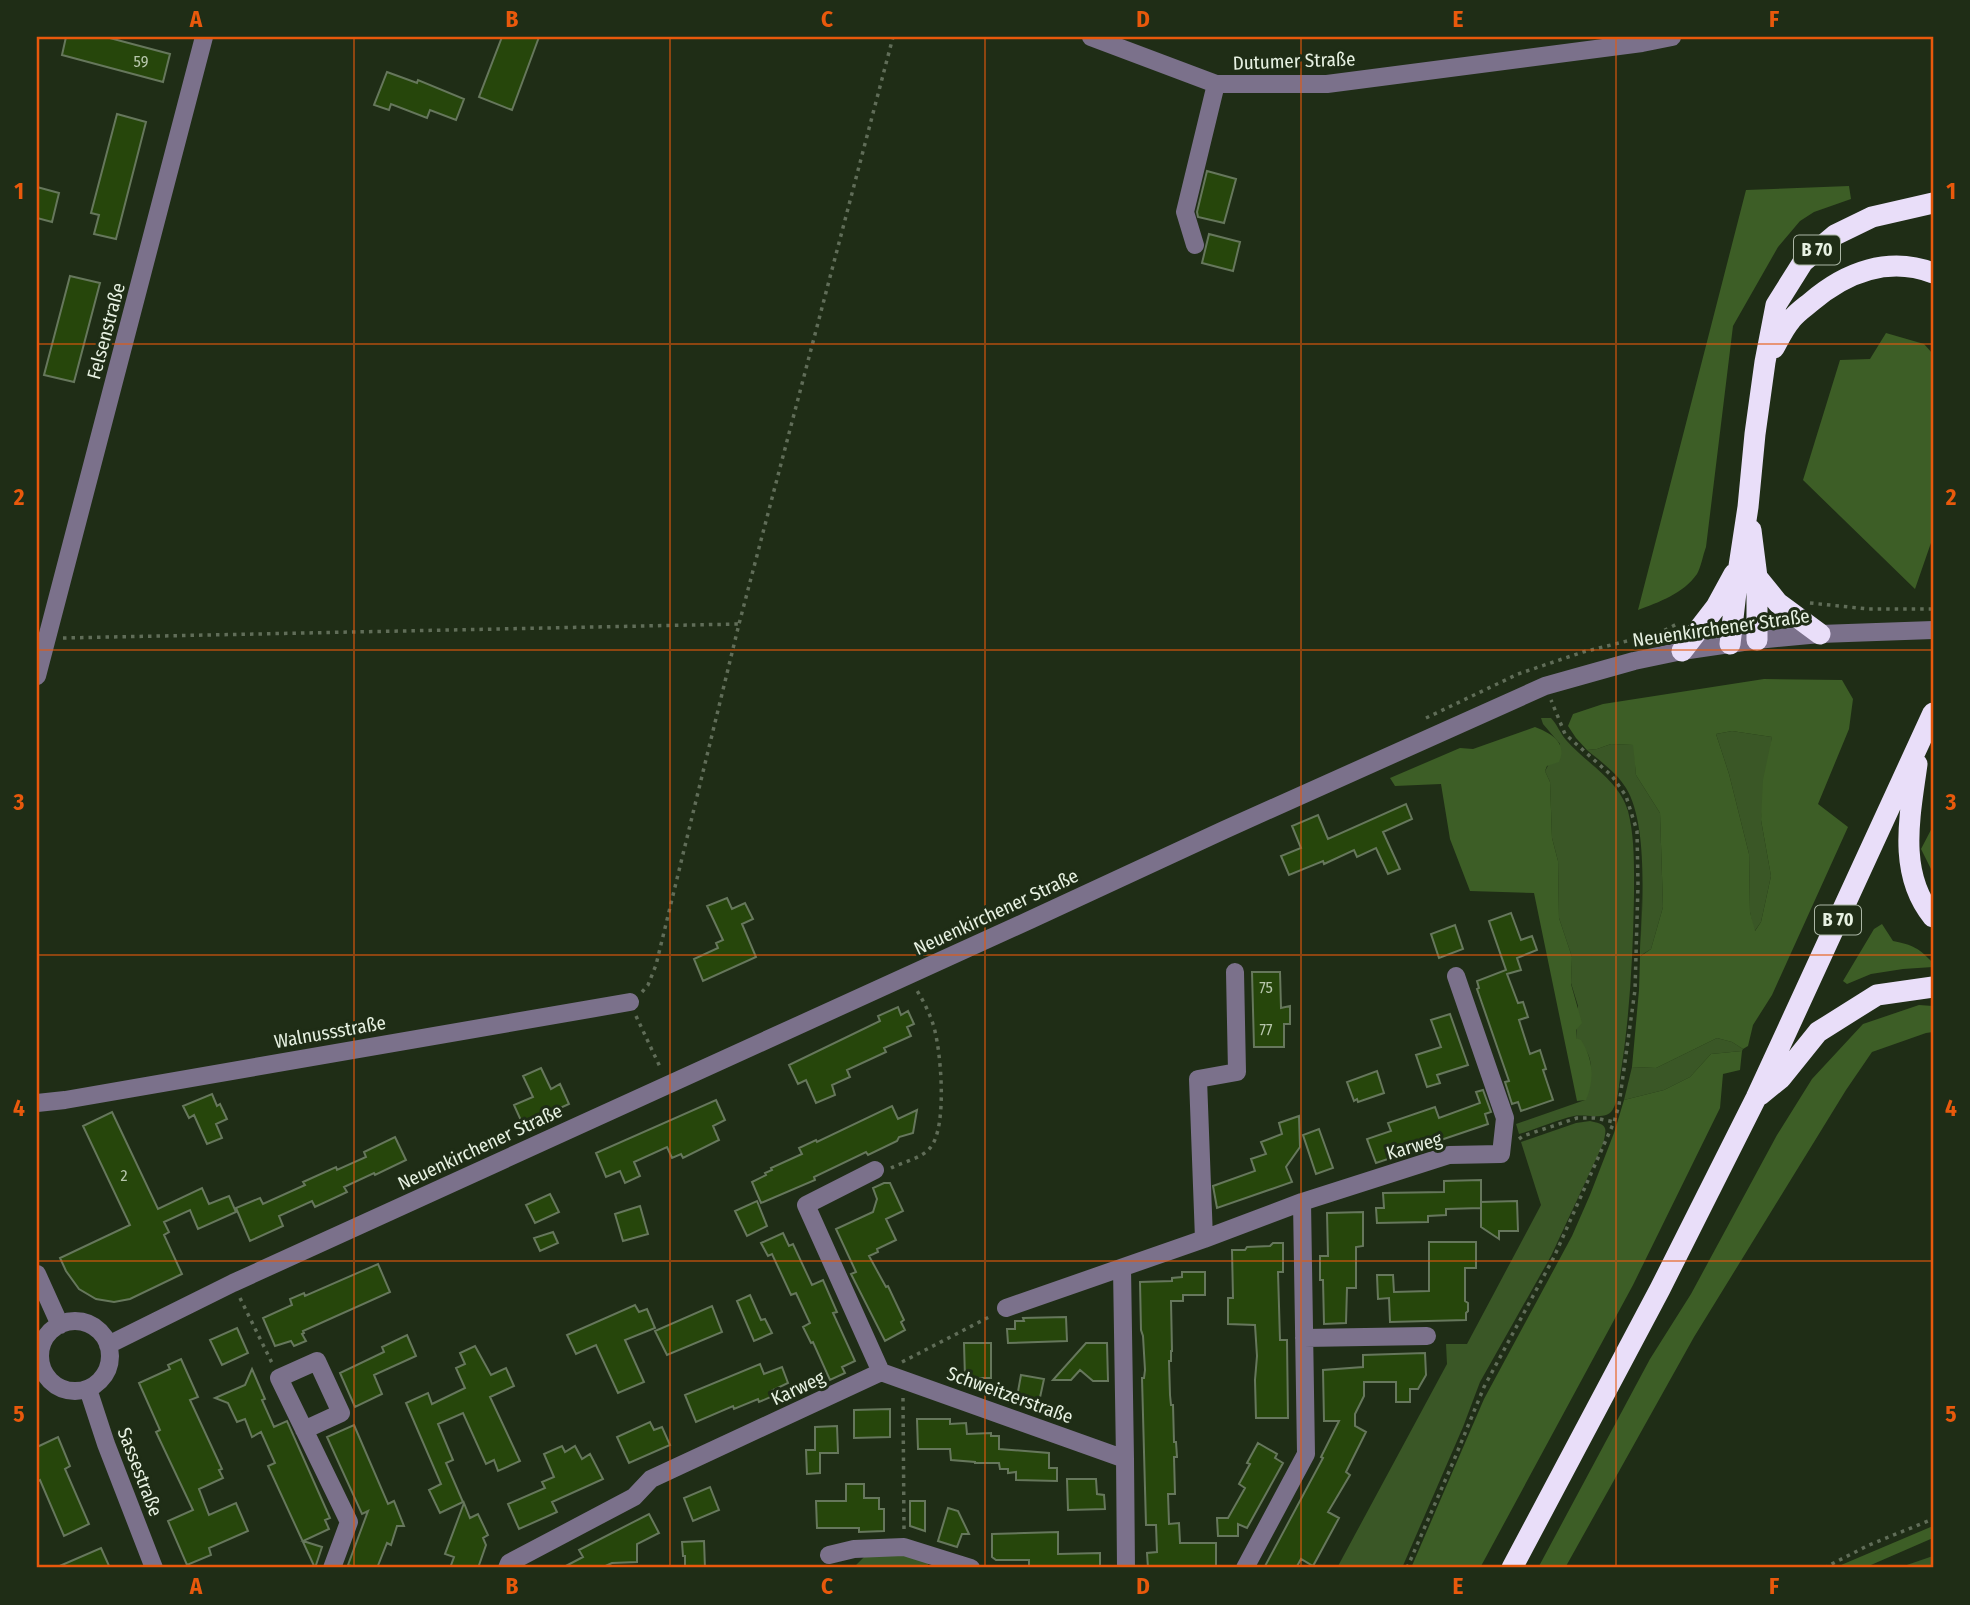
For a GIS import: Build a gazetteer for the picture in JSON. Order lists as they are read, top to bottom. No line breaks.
{"streets":{"highway":["B 70"],"street":["Dutumer Straße","Felsenstraße","Neuenkirchener Straße","Walnussstraße","Karweg","Schweitzerstraße","Sassestraße"]},"crossings":[["B 70","Neuenkirchener Straße"],["Neuenkirchener Straße","Sassestraße"],["Karweg","Schweitzerstraße"]],"house_numbers":["59","75","77","2"],"grid":{"columns":["A","B","C","D","E","F"],"rows":["1","2","3","4","5"]}}
